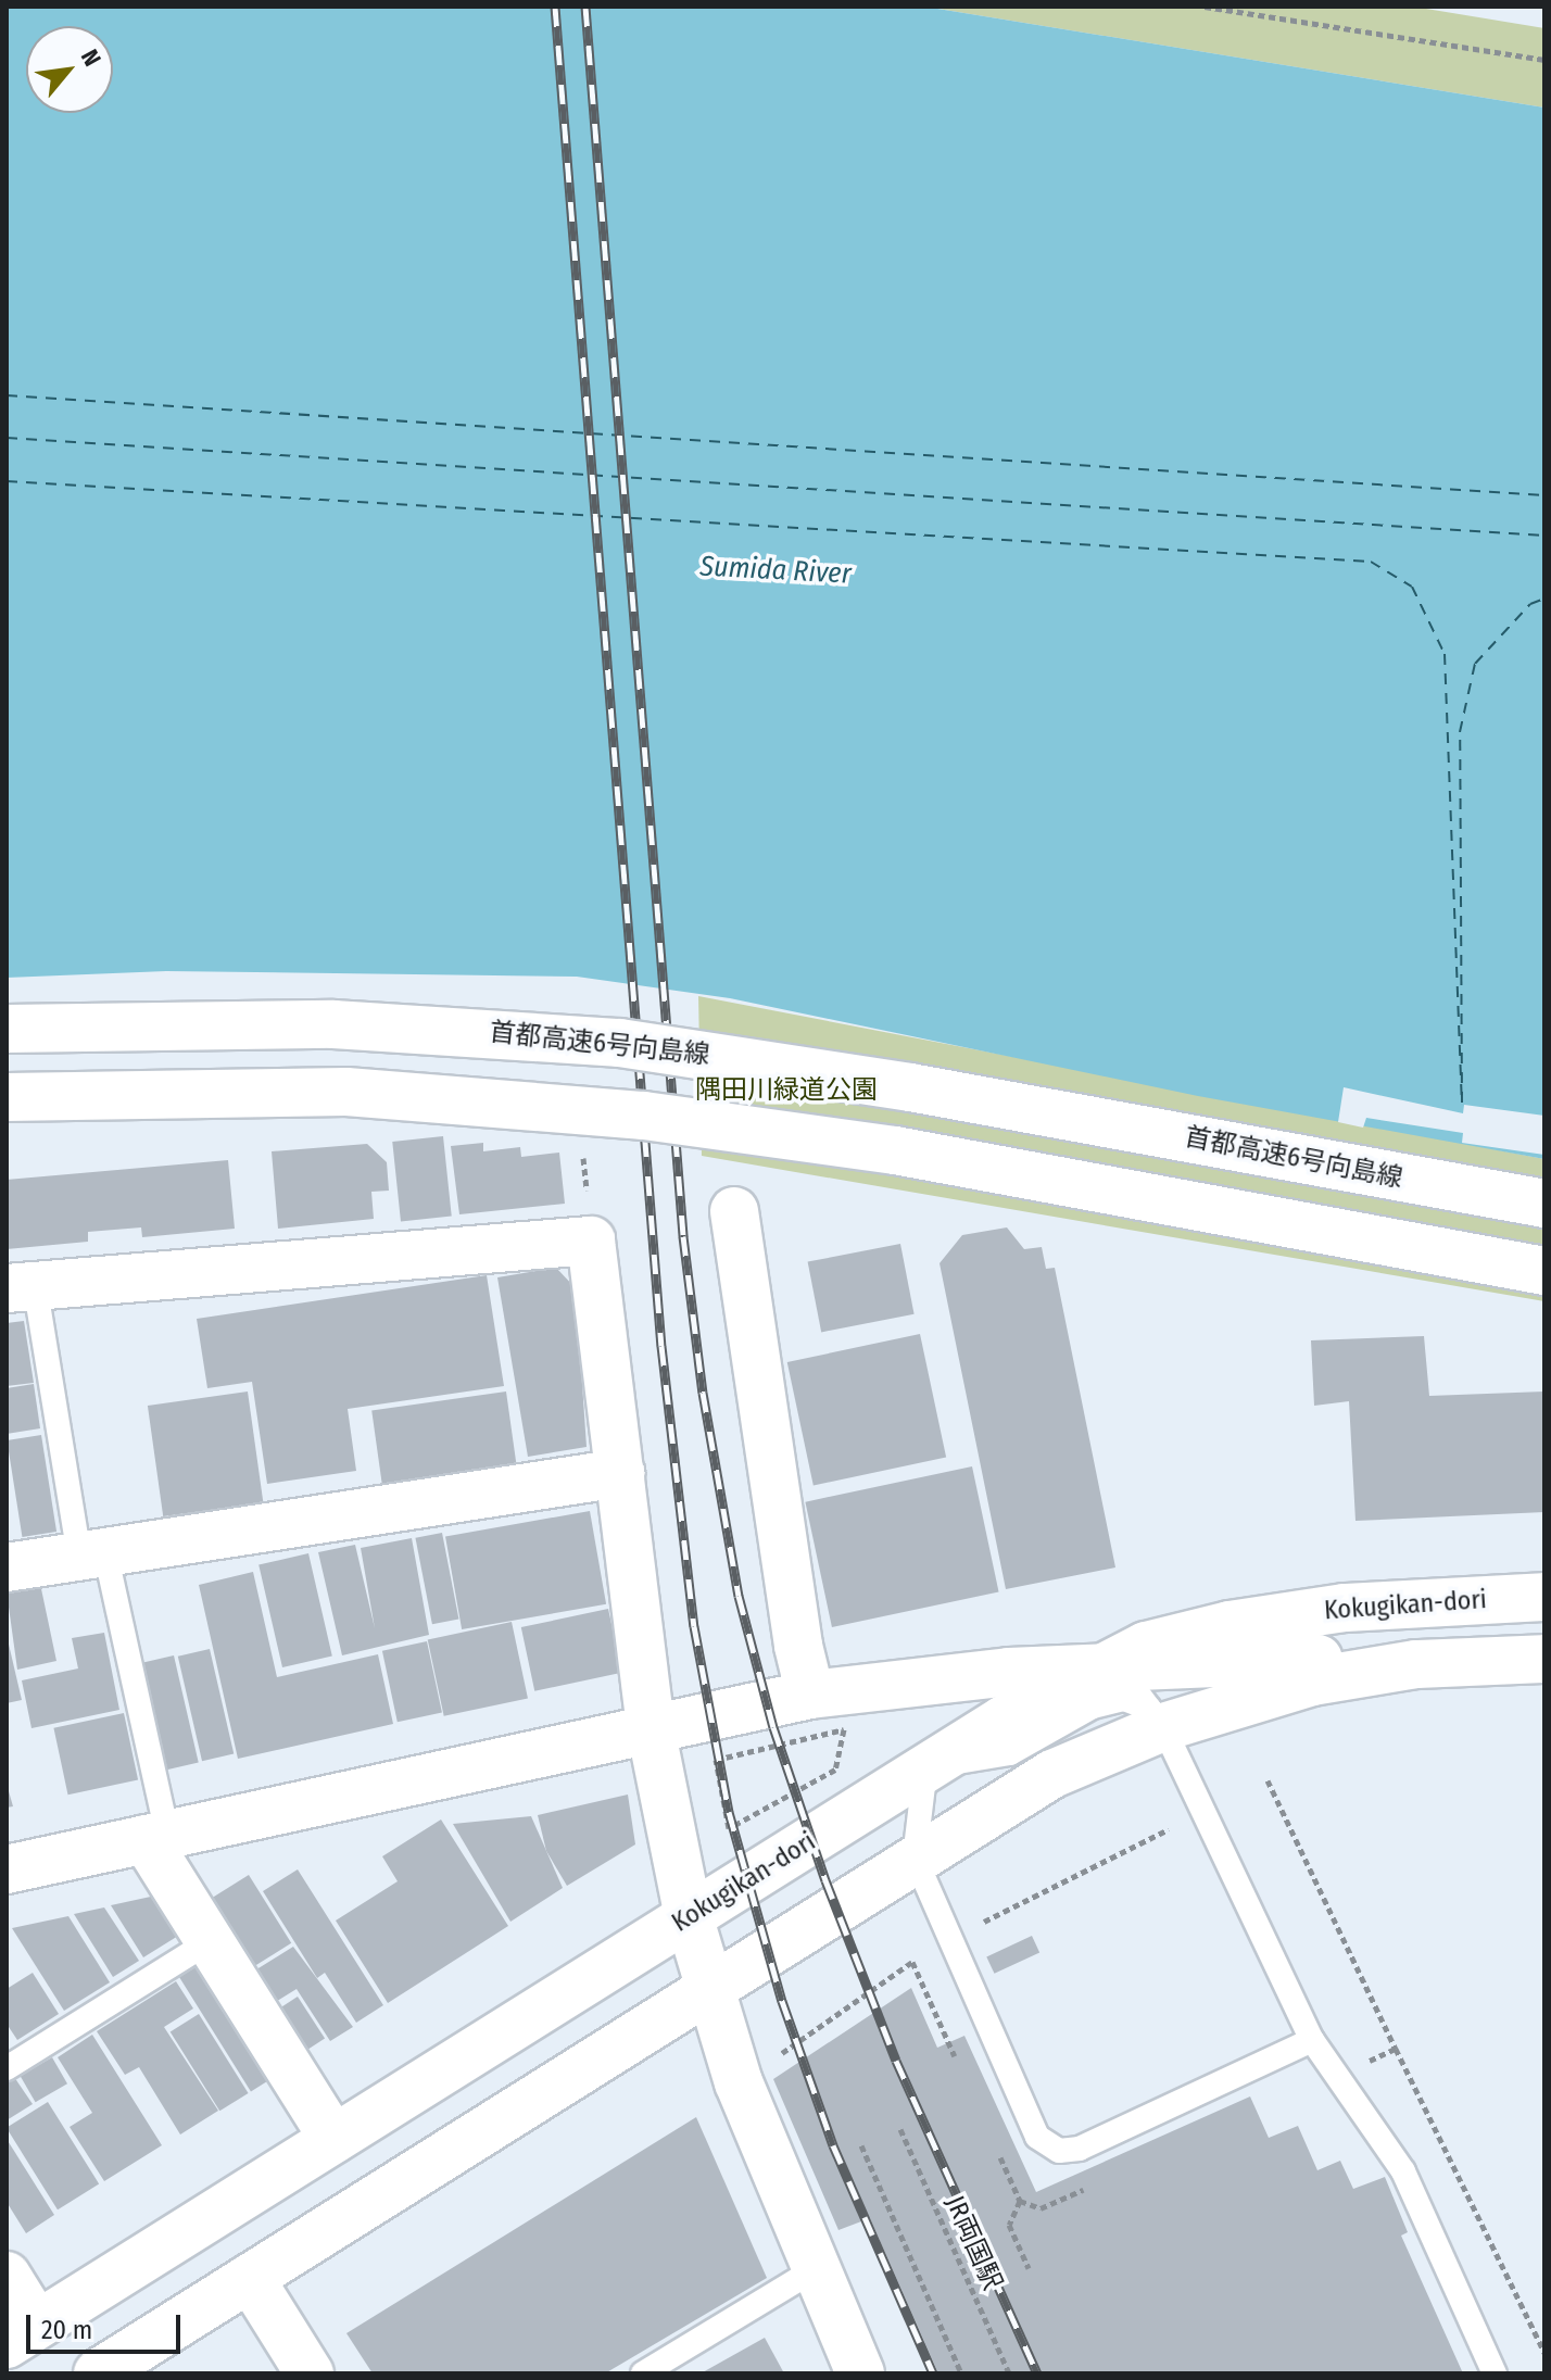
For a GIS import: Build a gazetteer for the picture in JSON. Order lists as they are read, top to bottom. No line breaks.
{"streets":{"main road":["首都高速6号向島線","Kokugikan-dori"],"path":["JR両国駅"]},"water":["Sumida River"],"parks":["隅田川緑道公園"],"scale_bar":"20 m","north":"top right"}
